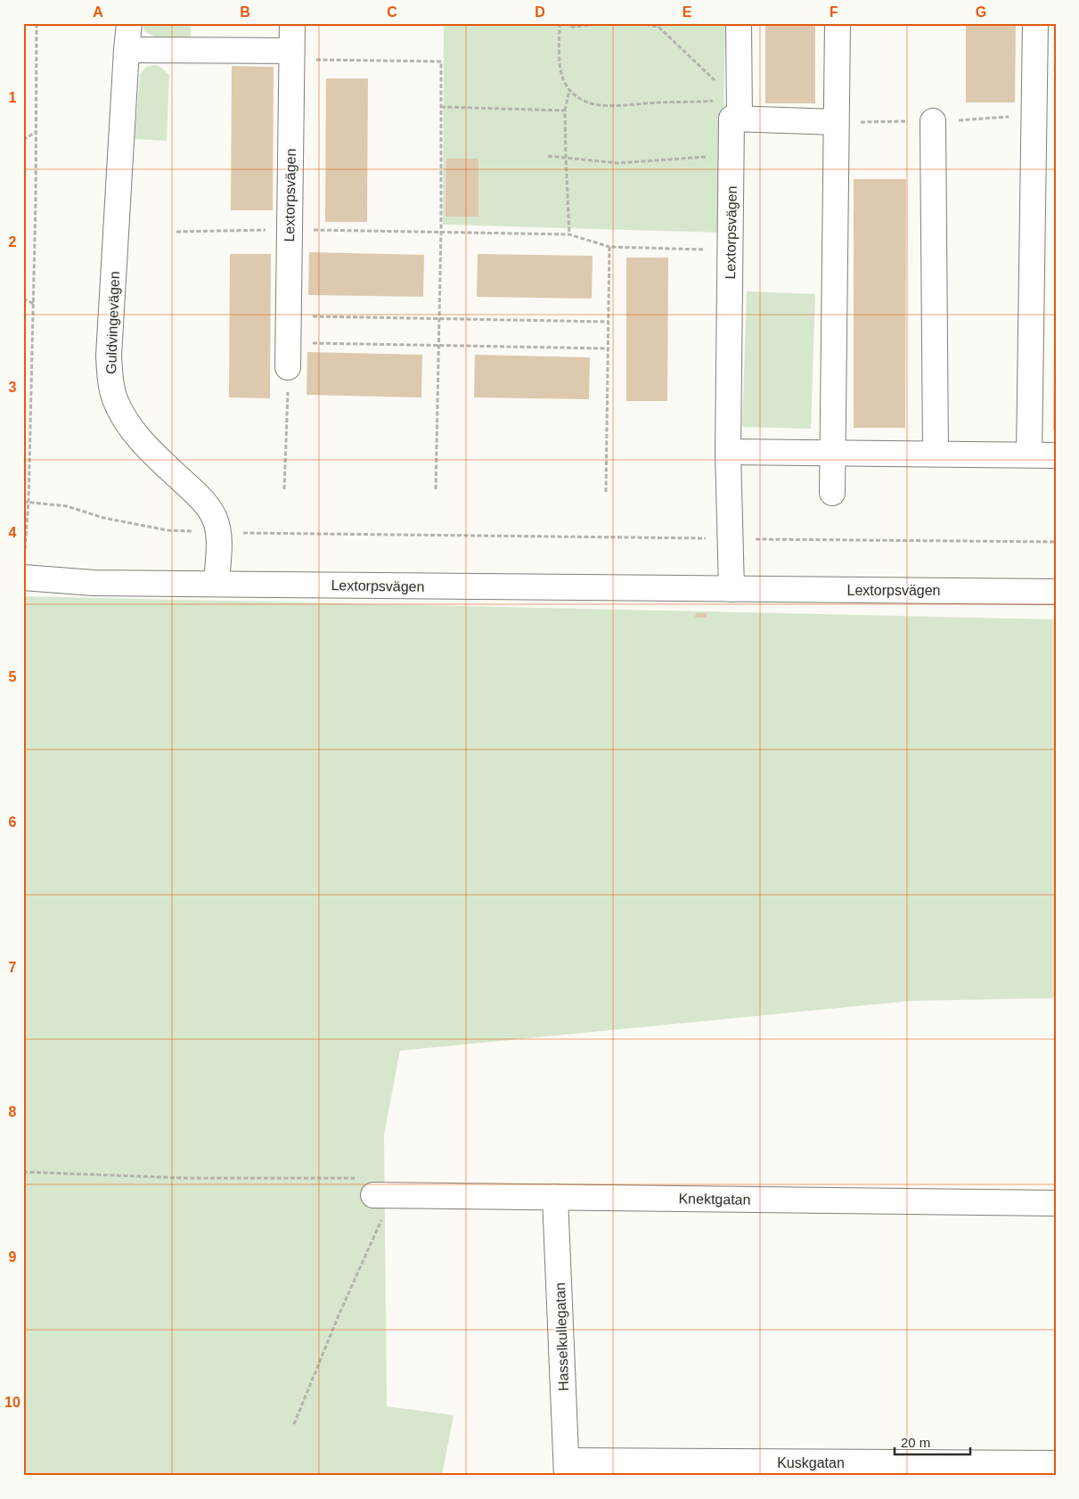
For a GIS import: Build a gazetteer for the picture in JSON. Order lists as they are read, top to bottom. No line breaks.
{"streets":{"street":["Lextorpsvägen","Guldvingevägen","Knektgatan","Hasselkullegatan","Kuskgatan"]},"crossings":[["Lextorpsvägen","Guldvingevägen"],["Knektgatan","Hasselkullegatan"],["Hasselkullegatan","Kuskgatan"]],"scale_bar":"20 m","grid":{"columns":["A","B","C","D","E","F","G"],"rows":["1","2","3","4","5","6","7","8","9","10"]}}
